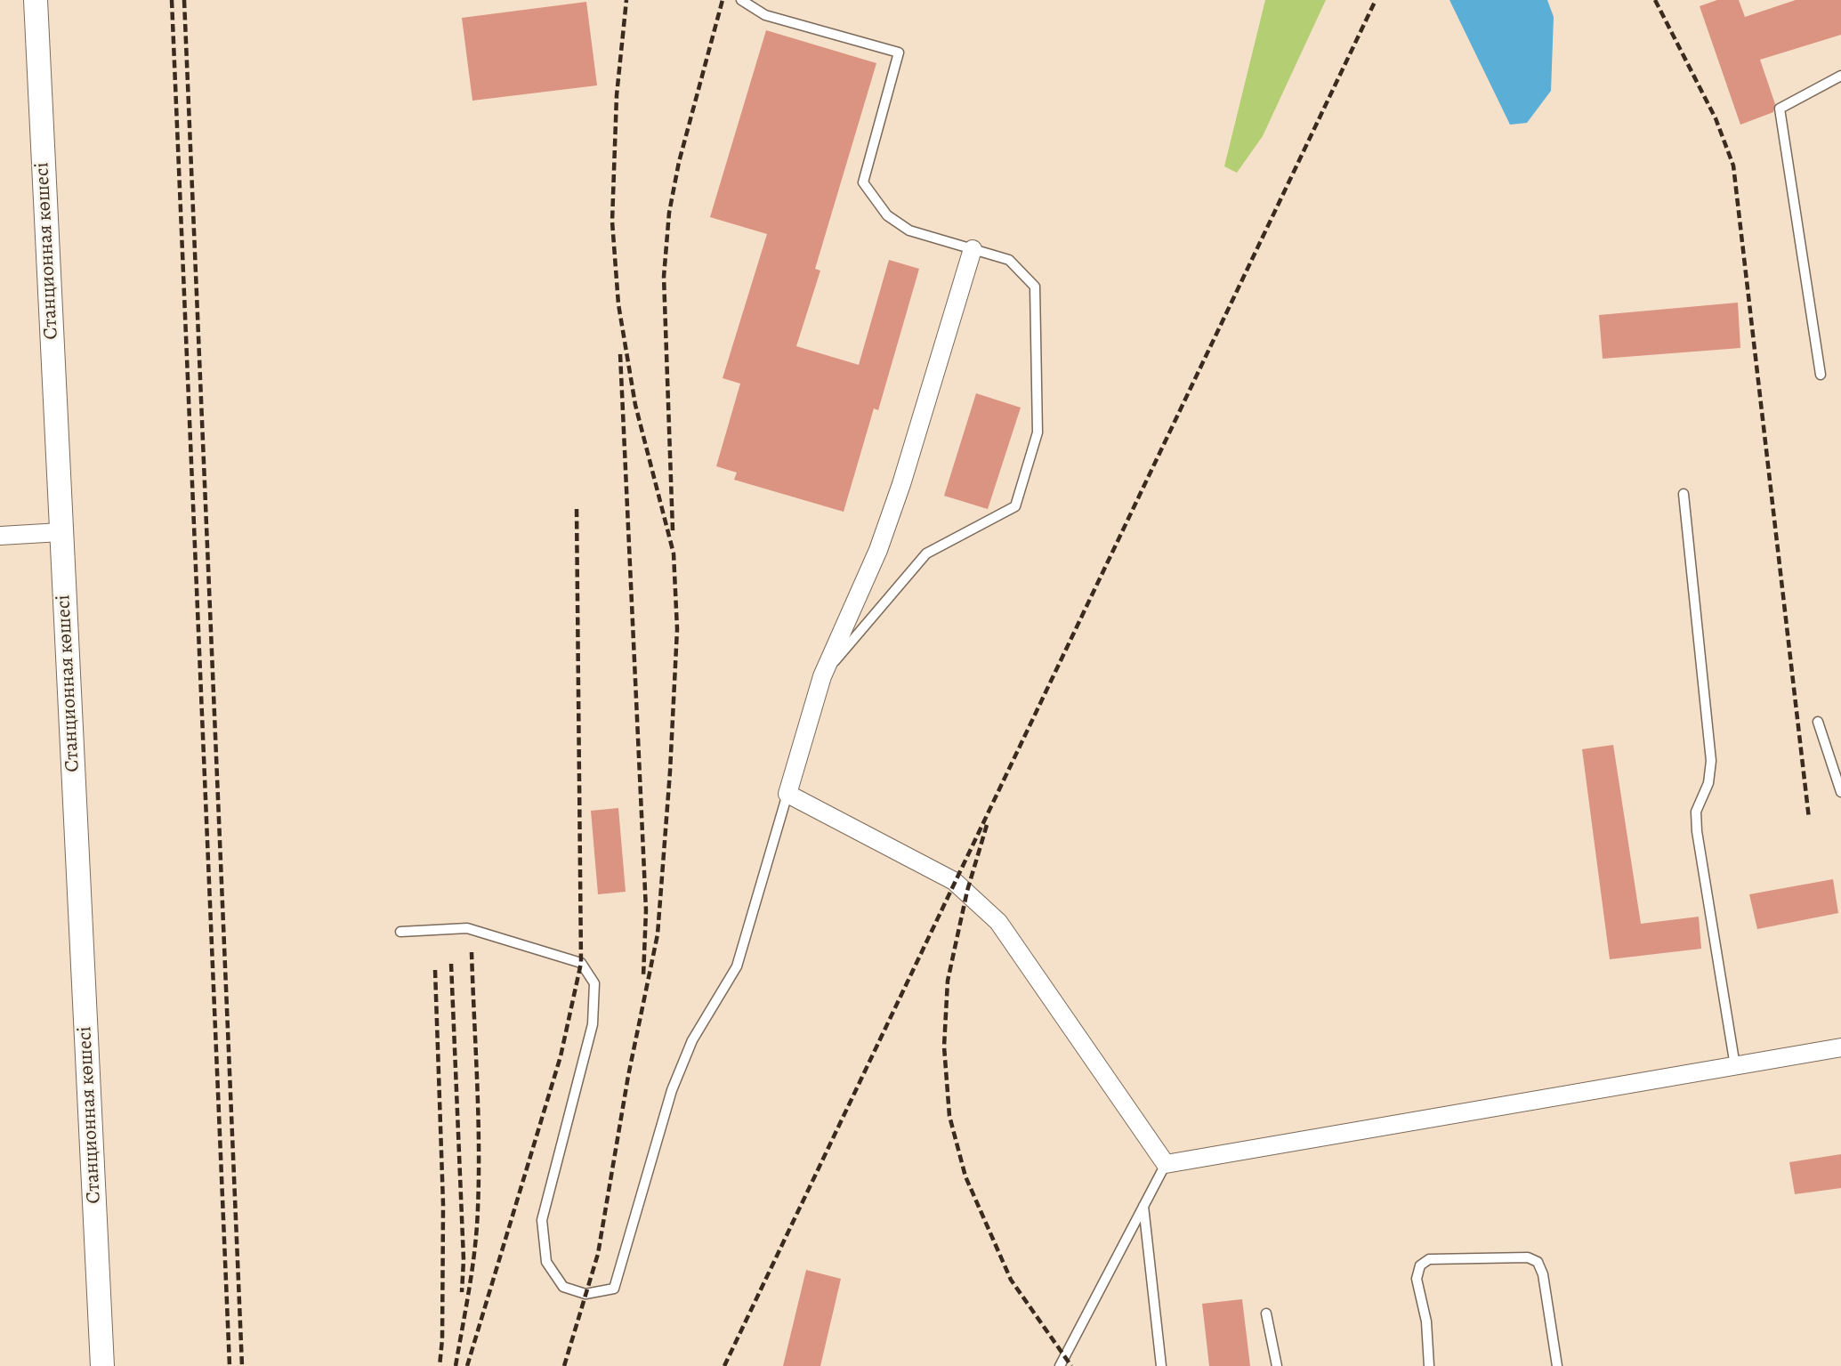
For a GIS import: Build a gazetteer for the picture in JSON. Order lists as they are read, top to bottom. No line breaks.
{"streets":{"street":["Станционная көшесі"]}}
